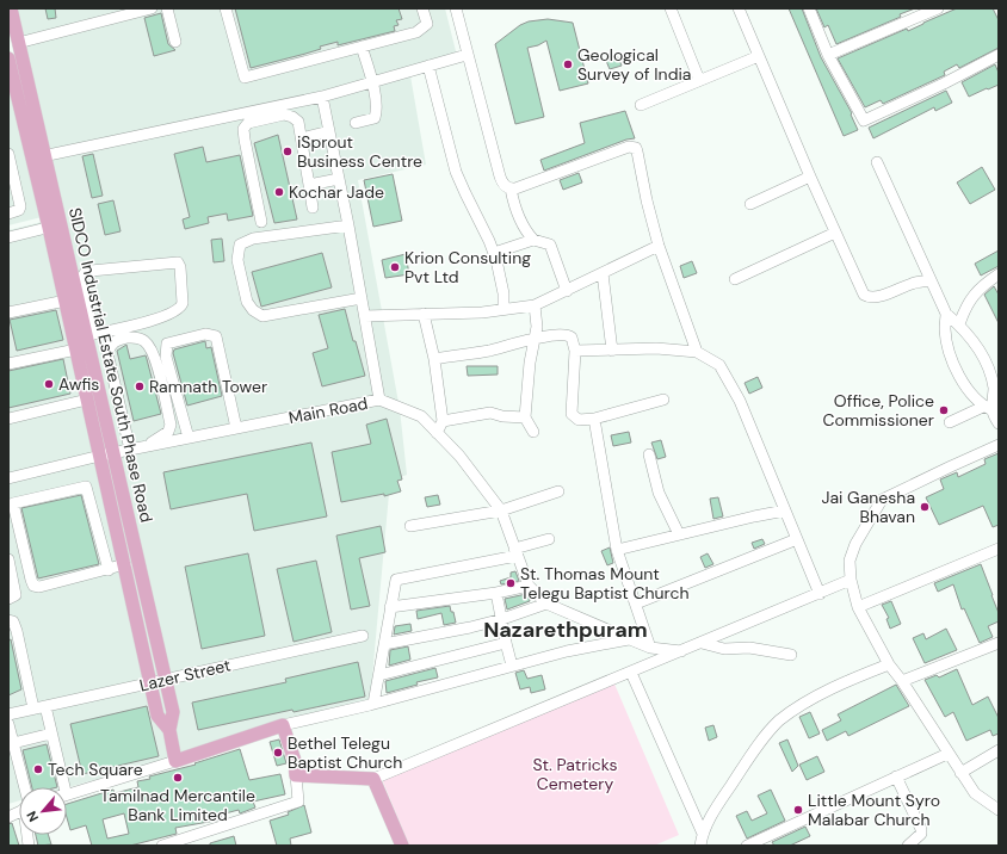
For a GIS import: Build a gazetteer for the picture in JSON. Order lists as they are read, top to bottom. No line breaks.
{"streets":{"main road":["SIDCO Industrial Estate South Phase Road"],"street":["Main Road","Lazer Street"]},"crossings":[["SIDCO Industrial Estate South Phase Road","Main Road"],["SIDCO Industrial Estate South Phase Road","Lazer Street"]],"districts":["Nazarethpuram"],"parks":["St. Patricks Cemetery"],"places":["Geological Survey of India","iSprout Business Centre","Kochar Jade","Krion Consulting Pvt Ltd","Awfis","Ramnath Tower","Office, Police Commissioner","Jai Ganesha Bhavan","St. Thomas Mount Telegu Baptist Church","Bethel Telegu Baptist Church","Tech Square","Tamilnad Mercantile Bank Limited","Little Mount Syro Malabar Church"],"north":"bottom left"}
